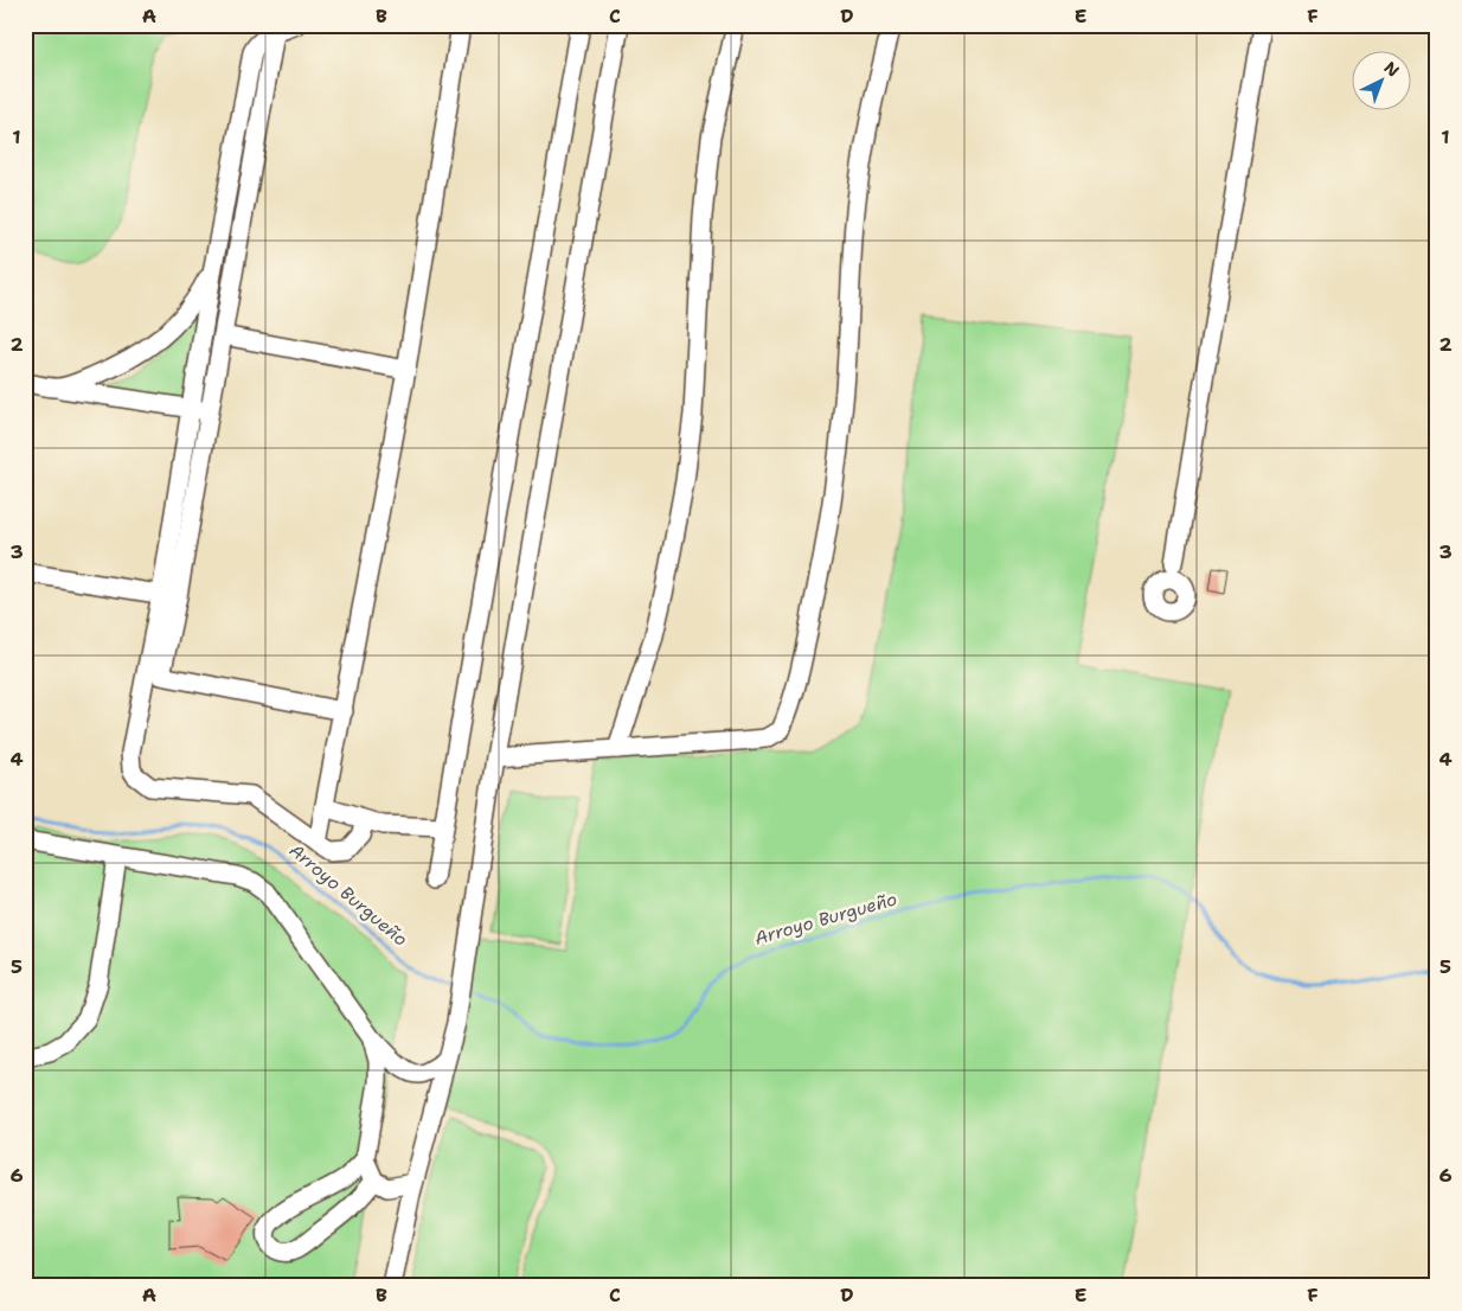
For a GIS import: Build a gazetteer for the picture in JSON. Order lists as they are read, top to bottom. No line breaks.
{"water":["Arroyo Burgueño"],"north":"top right","grid":{"columns":["A","B","C","D","E","F"],"rows":["1","2","3","4","5","6"]}}
